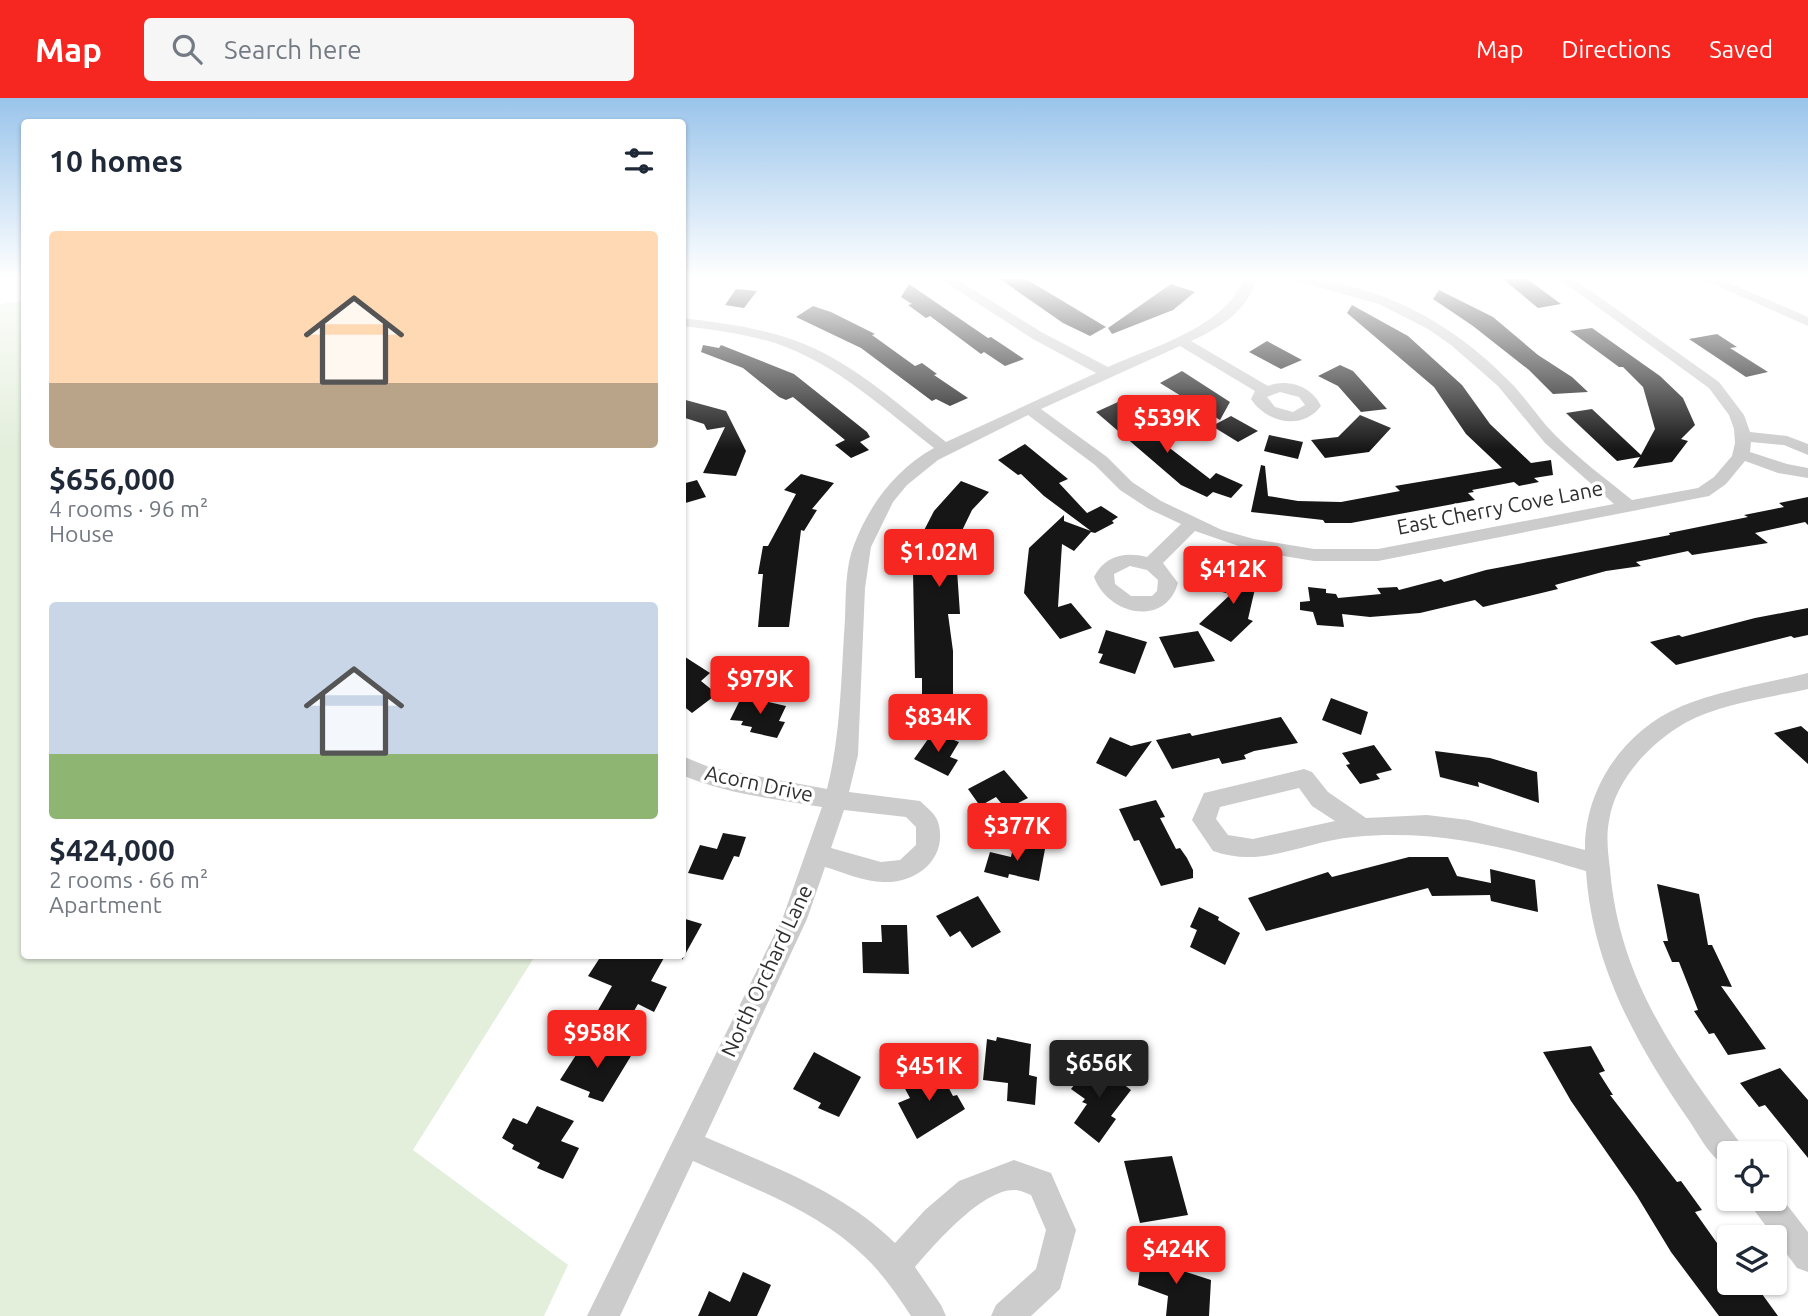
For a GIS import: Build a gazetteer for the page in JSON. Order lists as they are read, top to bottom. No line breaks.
{"streets":{"street":["East Cherry Cove Lane","Acorn Drive","North Orchard Lane"]},"crossings":[["East Cherry Cove Lane","North Orchard Lane"],["Acorn Drive","North Orchard Lane"]],"page":{"header":"Map","search":"Search here","nav":["Map","Directions","Saved"],"heading":"10 homes","list":[{"name":"$656,000","note":"4 rooms · 96 m² · House"},{"name":"$424,000","note":"2 rooms · 66 m² · Apartment"}],"price":["$539K","$1.02M","$412K","$979K","$834K","$377K","$958K","$656K","$451K","$424K"]}}
